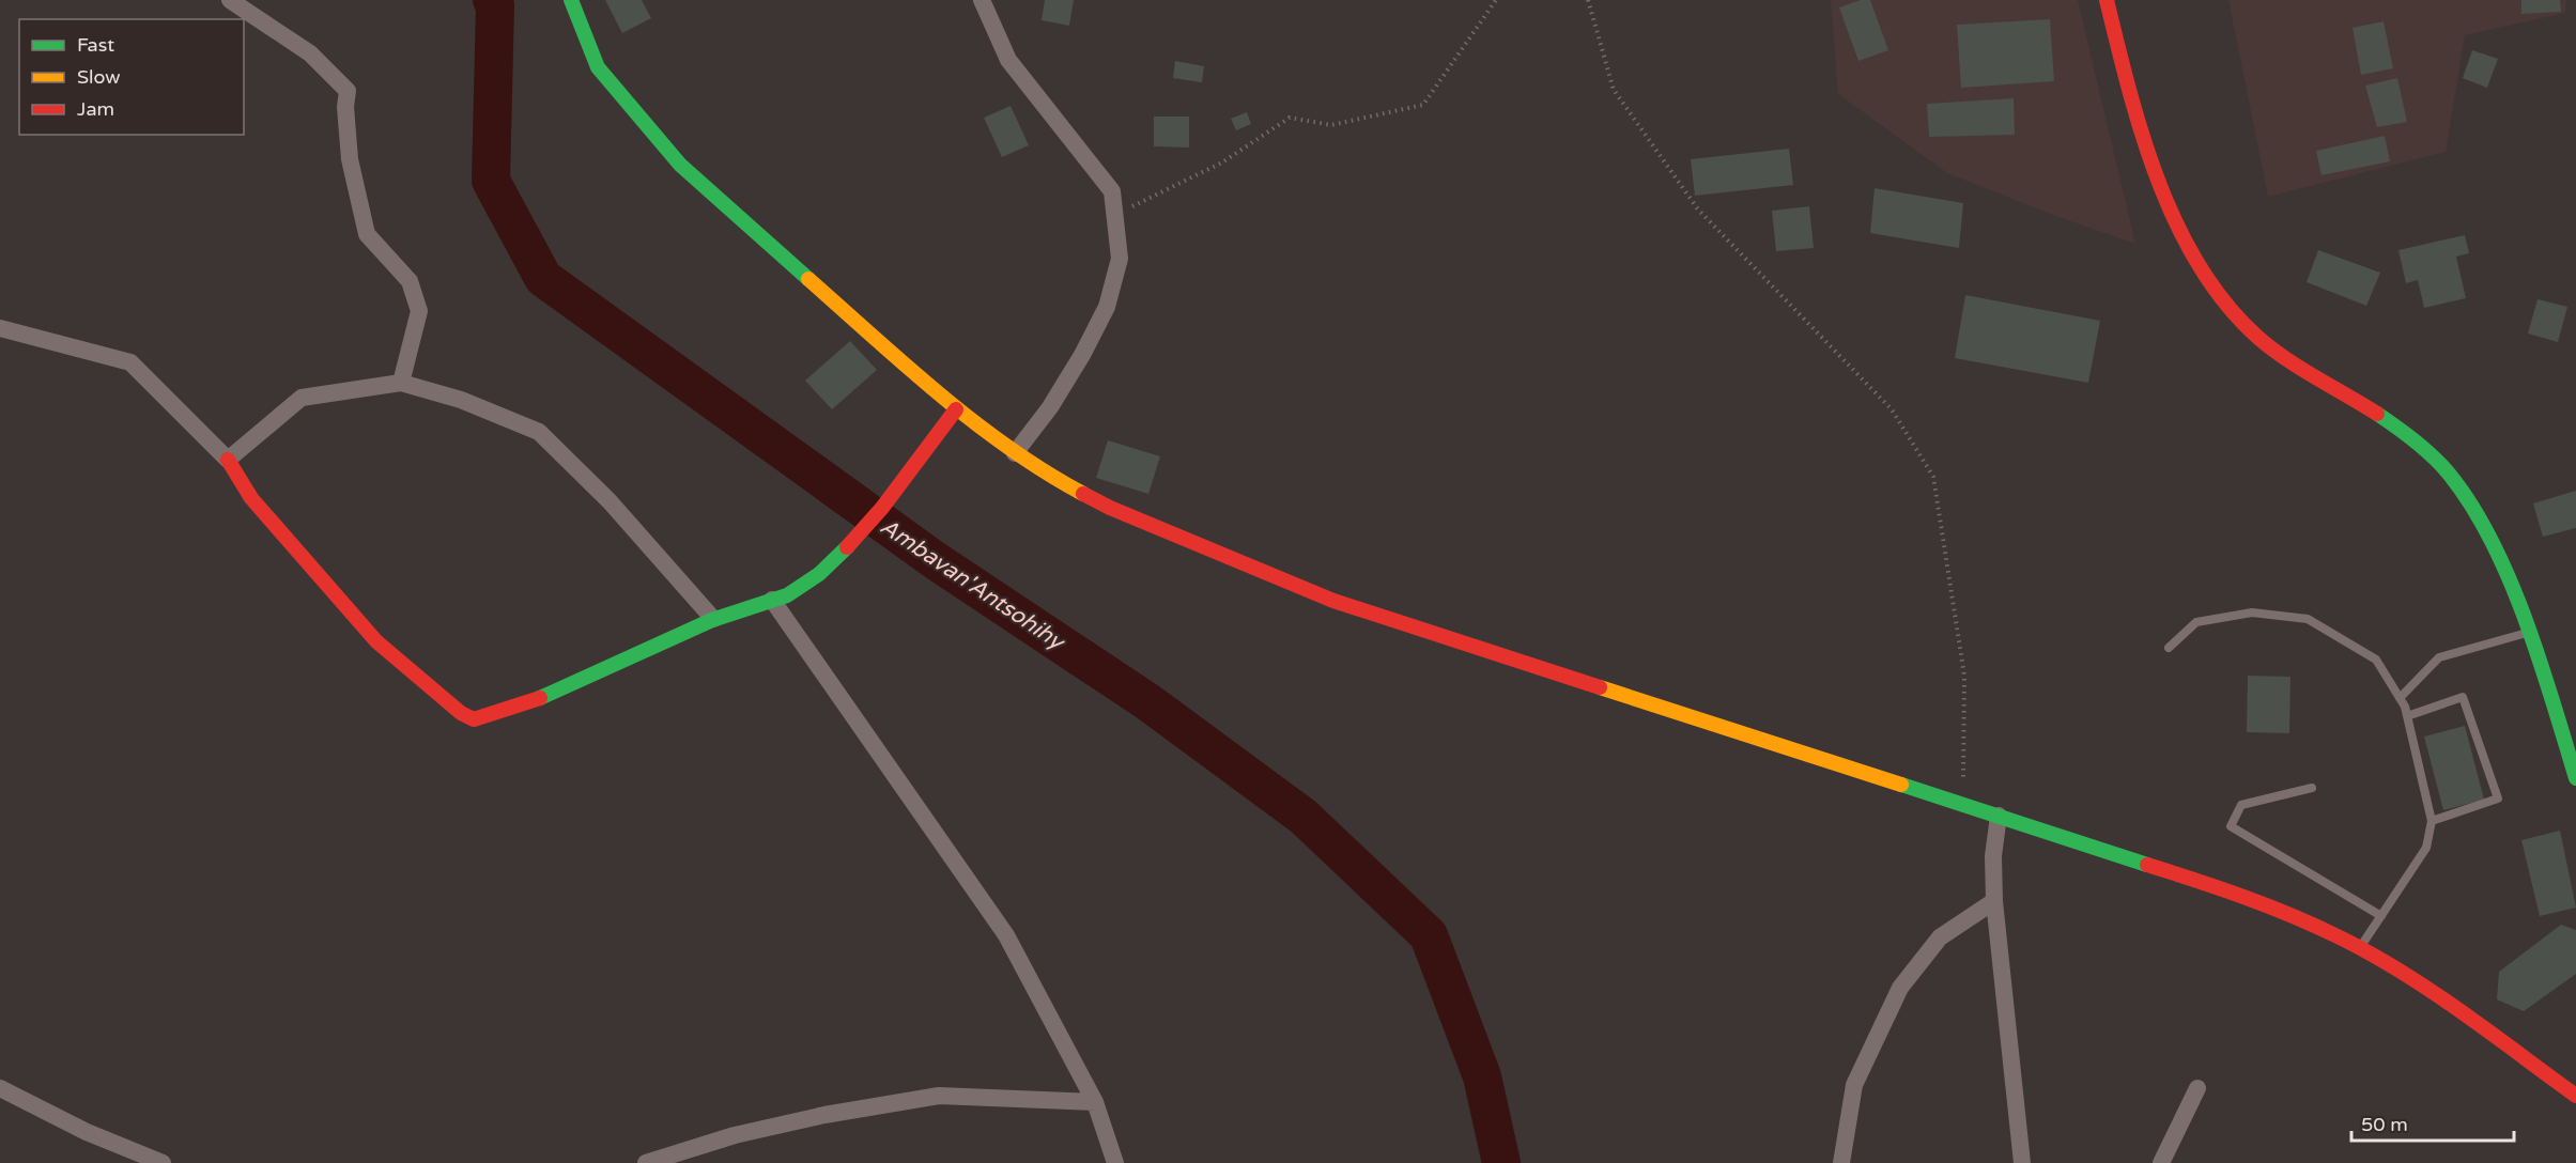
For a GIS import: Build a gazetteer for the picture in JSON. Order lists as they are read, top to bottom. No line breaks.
{"water":["Ambavan'Antsohihy"],"legend":["Fast","Slow","Jam"],"scale_bar":"50 m"}
